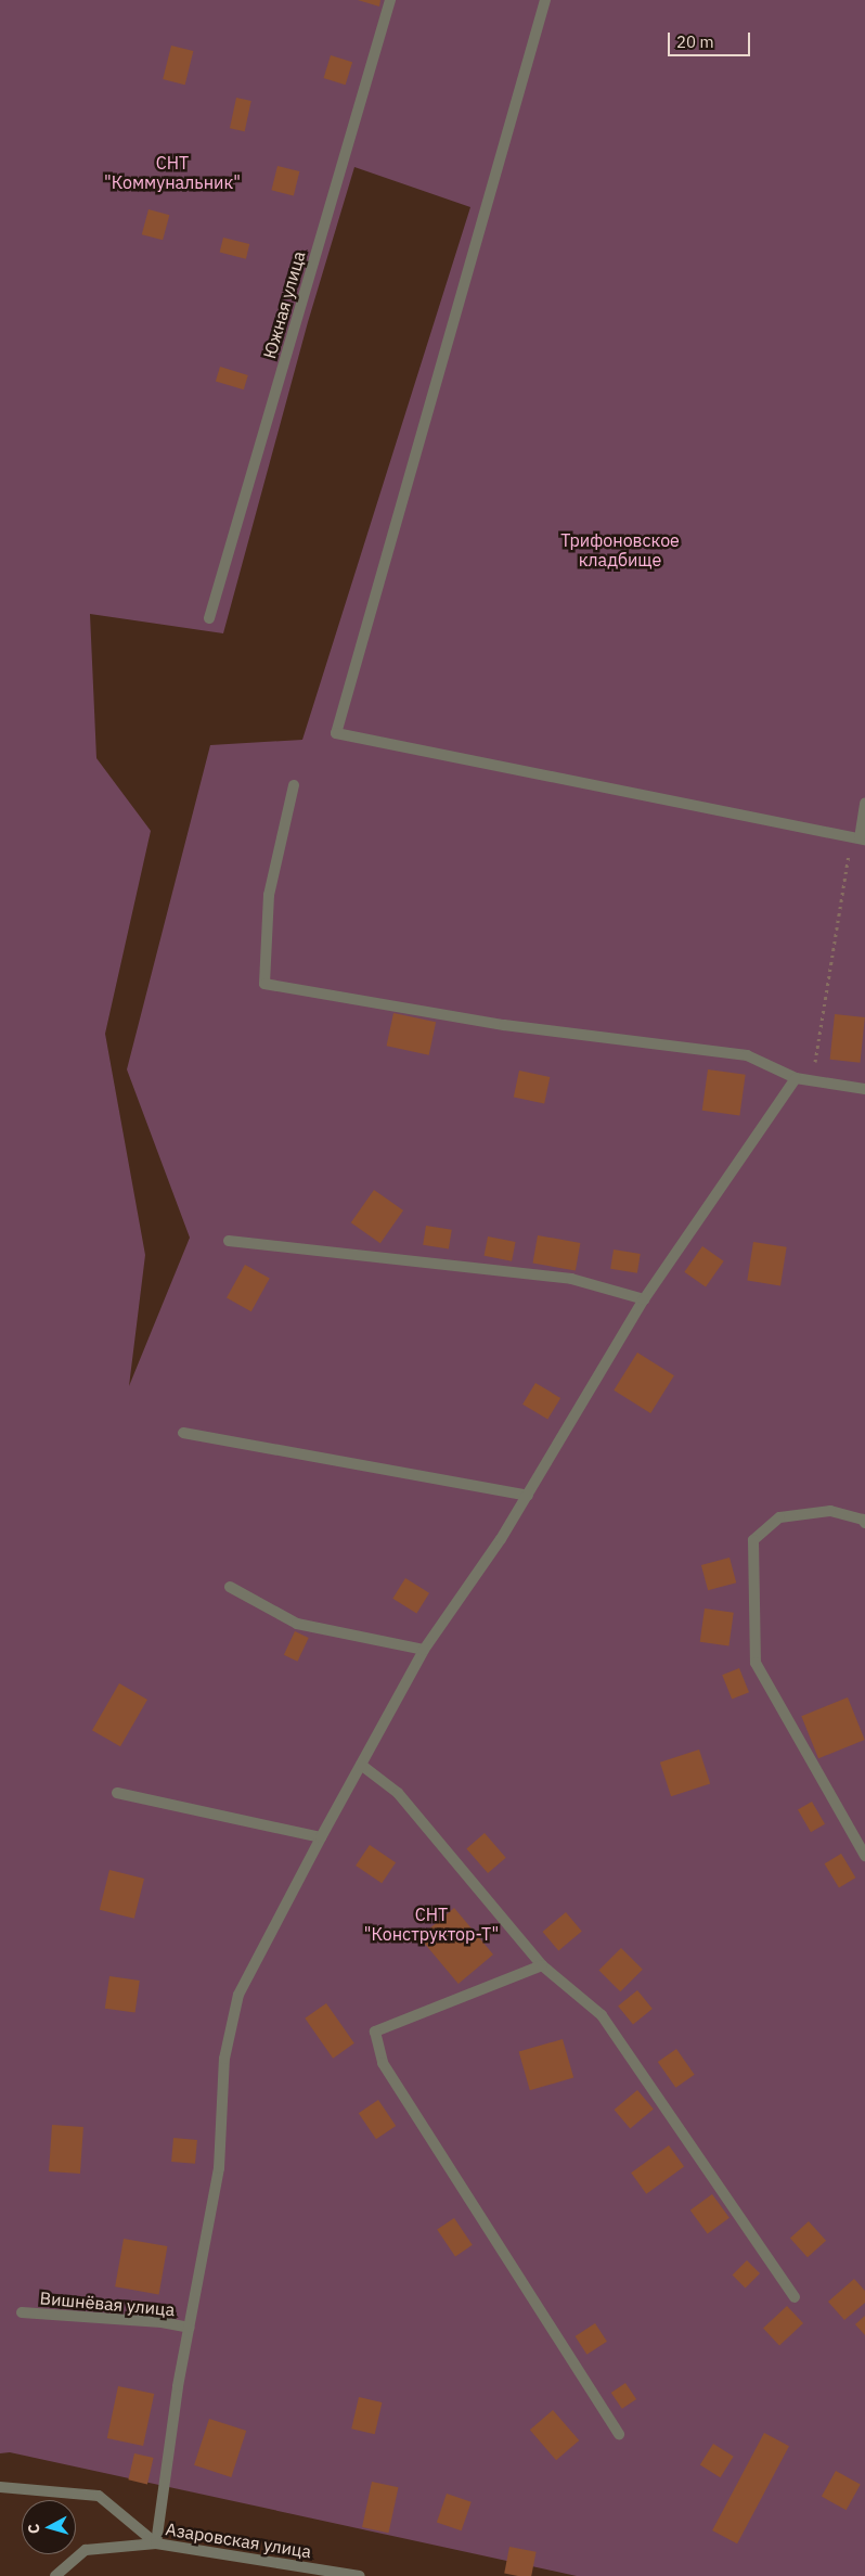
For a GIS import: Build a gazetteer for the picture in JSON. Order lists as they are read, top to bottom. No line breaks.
{"streets":{"street":["Южная улица","Вишнёвая улица","Азаровская улица"]},"parks":["СНТ \"Коммунальник\"","Трифоновское кладбище","СНТ \"Конструктор-Т\""],"scale_bar":"20 m","north":"left"}
